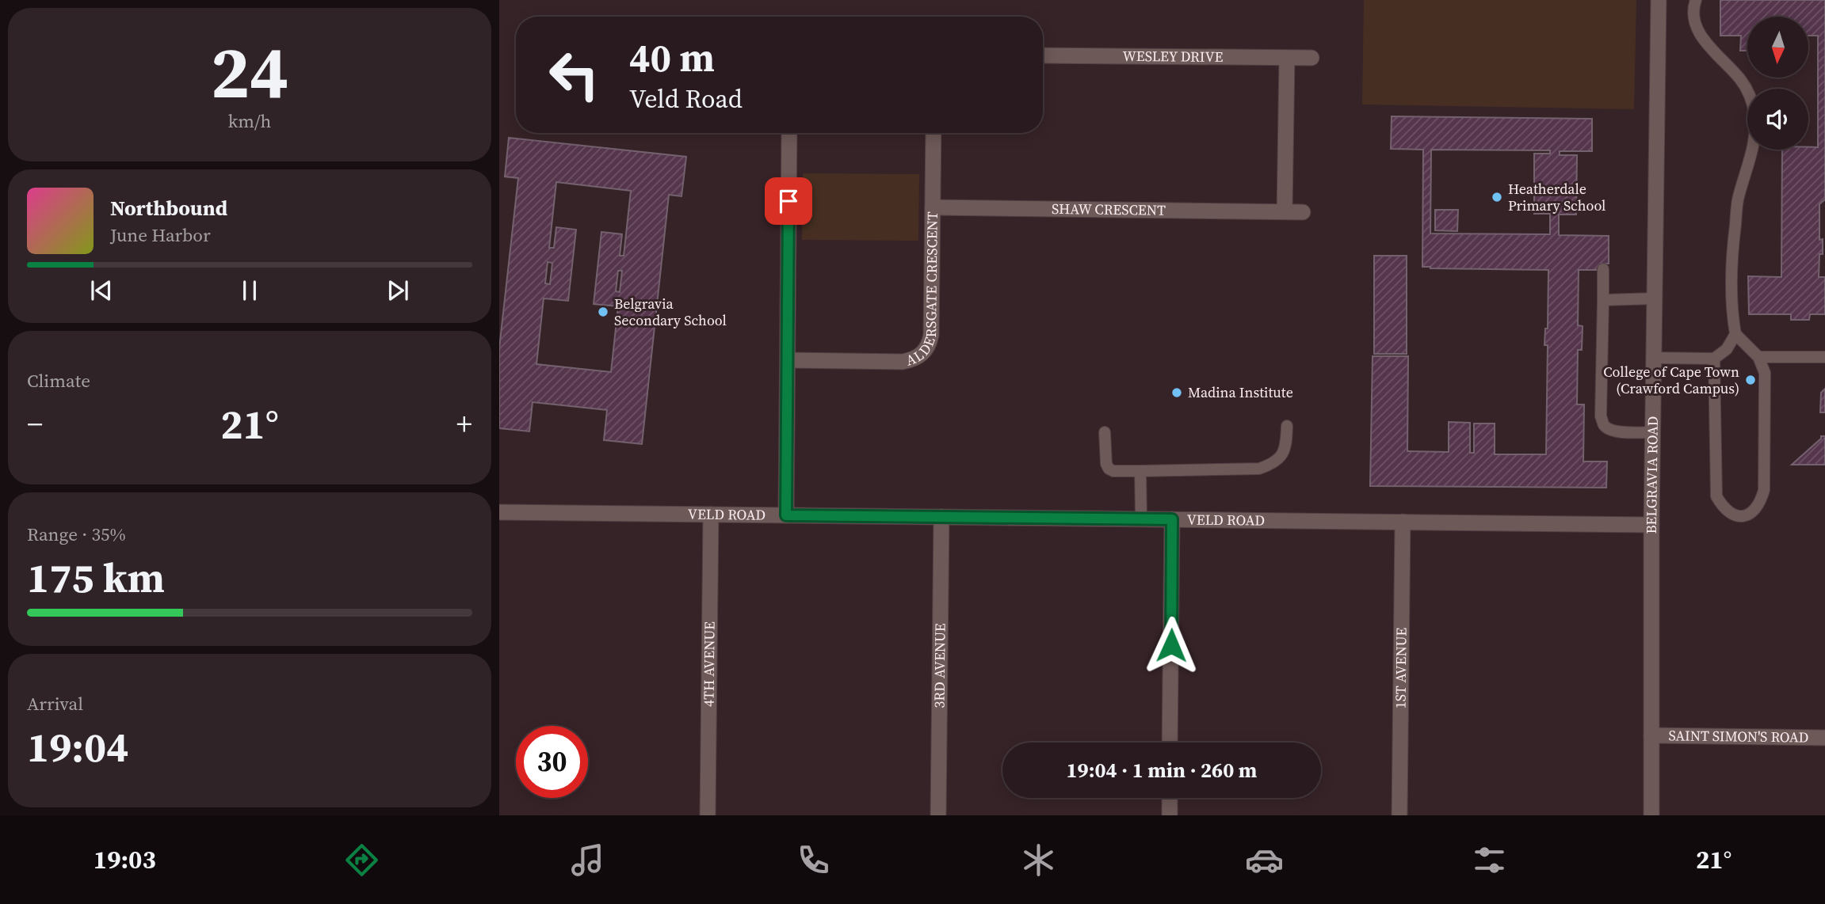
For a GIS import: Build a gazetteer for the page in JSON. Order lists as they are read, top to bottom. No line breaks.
{"streets":{"street":["WESLEY DRIVE","SHAW CRESCENT","ALDERSGATE CRESCENT","BELGRAVIA ROAD","VELD ROAD","4TH AVENUE","3RD AVENUE","1ST AVENUE","SAINT SIMON'S ROAD"]},"crossings":[["SHAW CRESCENT","ALDERSGATE CRESCENT"],["BELGRAVIA ROAD","VELD ROAD"],["BELGRAVIA ROAD","SAINT SIMON'S ROAD"],["VELD ROAD","4TH AVENUE"],["VELD ROAD","3RD AVENUE"],["VELD ROAD","1ST AVENUE"]],"places":["Heatherdale Primary School","Belgravia Secondary School","College of Cape Town (Crawford Campus)","Madina Institute"],"north":"bottom","page":{"tile":[["24","km/h"],"Climate",["Range · 35%","175 km"],["Arrival","19:04"]],"turn":["40 m","Veld Road"],"song":["Northbound","June Harbor"],"heat":["−","21°","+"],"limit":"30","trip":"19:04 · 1 min · 260 m","tabs":["19:03","21°"]}}
